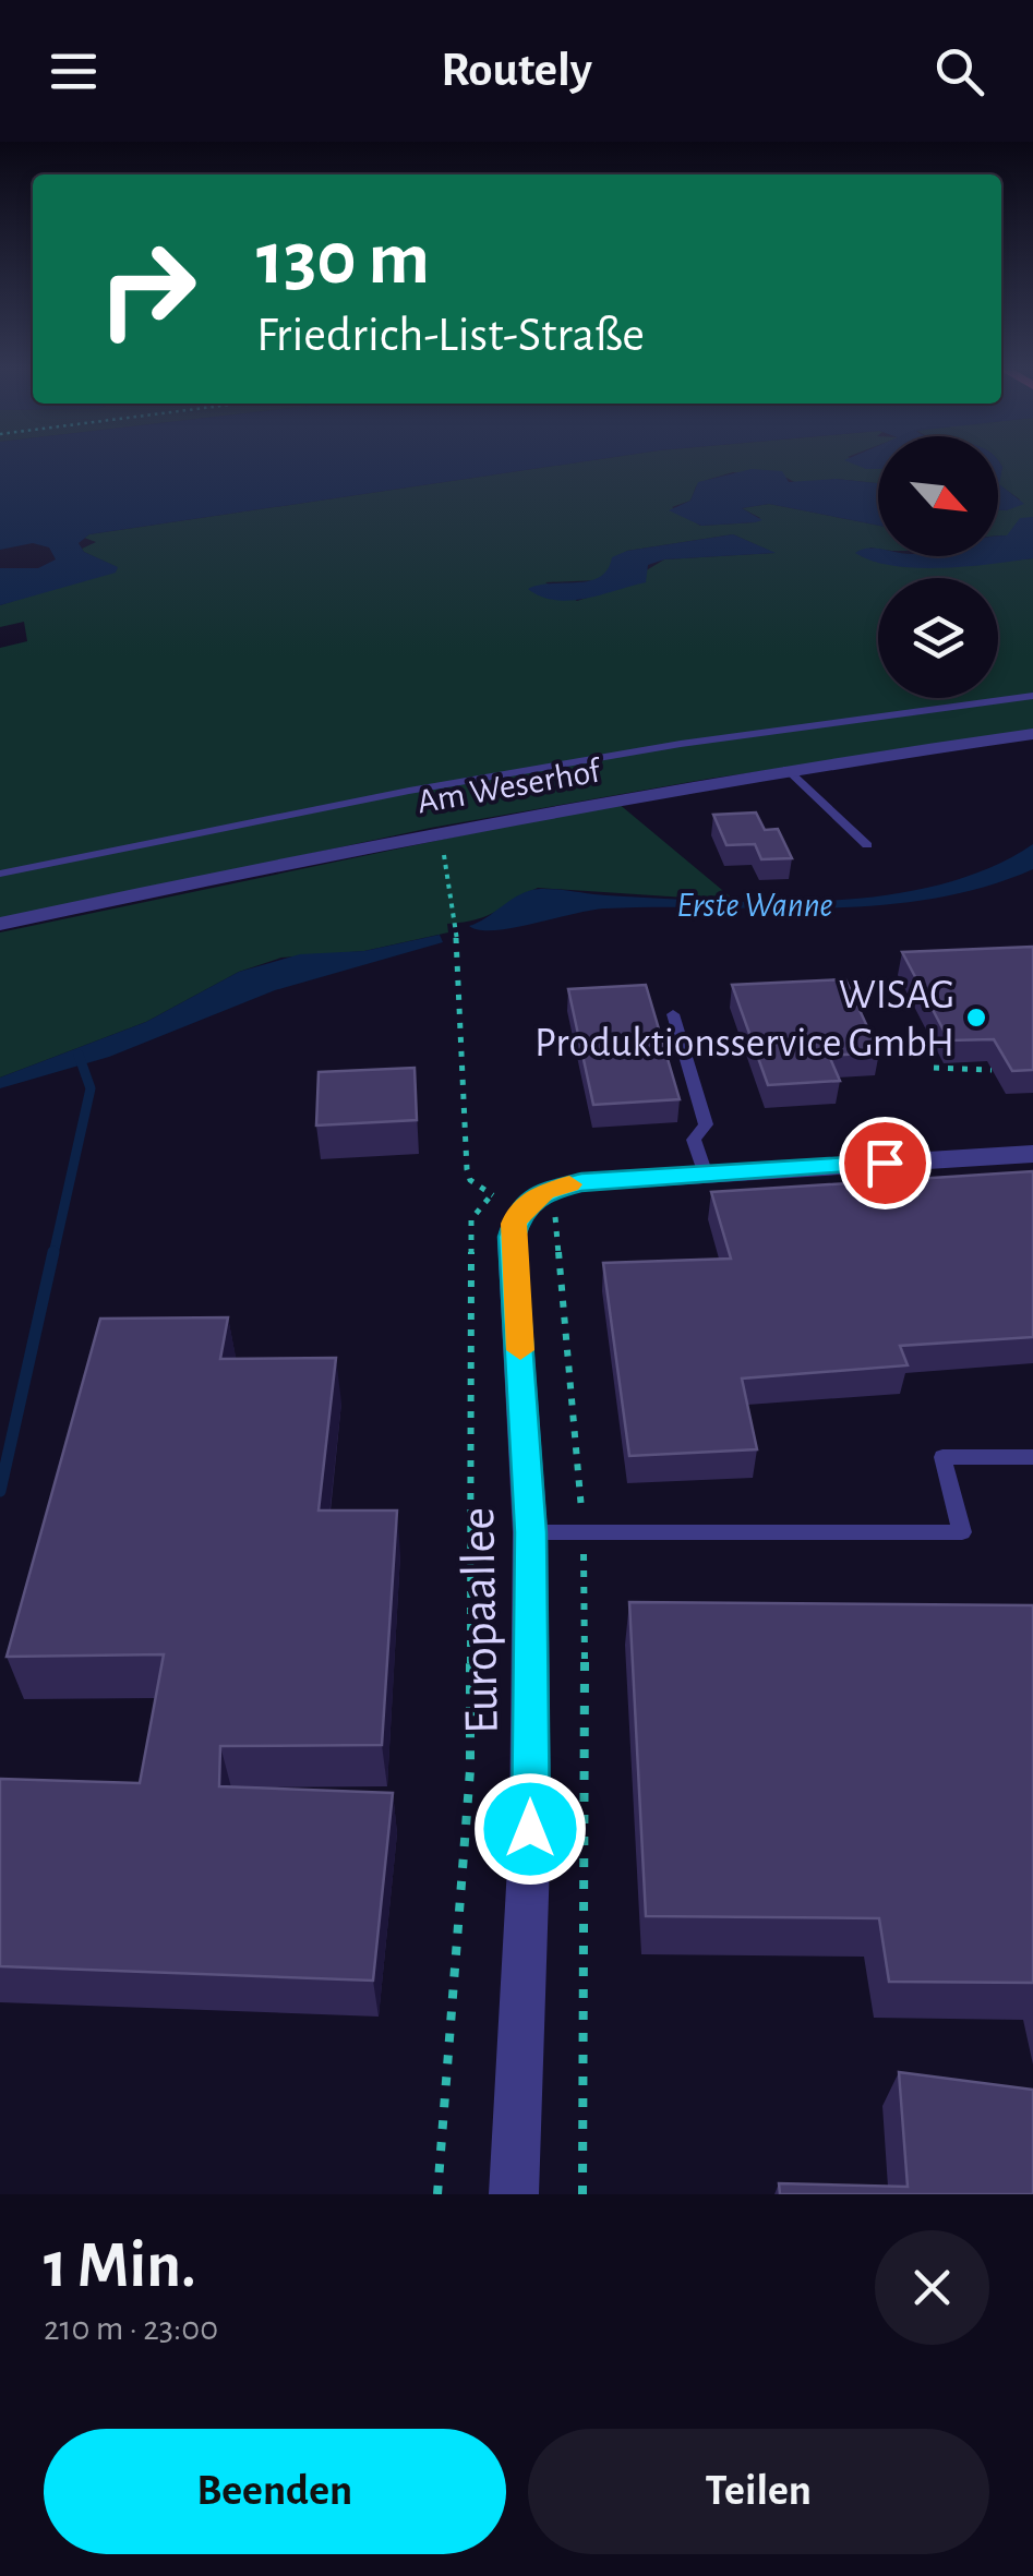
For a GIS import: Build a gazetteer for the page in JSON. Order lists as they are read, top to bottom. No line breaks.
{"streets":{"street":["Am Weserhof","Europaallee"]},"water":["Erste Wanne"],"places":["WISAG Produktionsservice GmbH"],"north":"bottom right","page":{"header":"Routely","turn":["130 m","Friedrich-List-Straße"],"heading":["1 Min.","210 m · 23:00"],"buttons":["Beenden","Teilen"]}}
